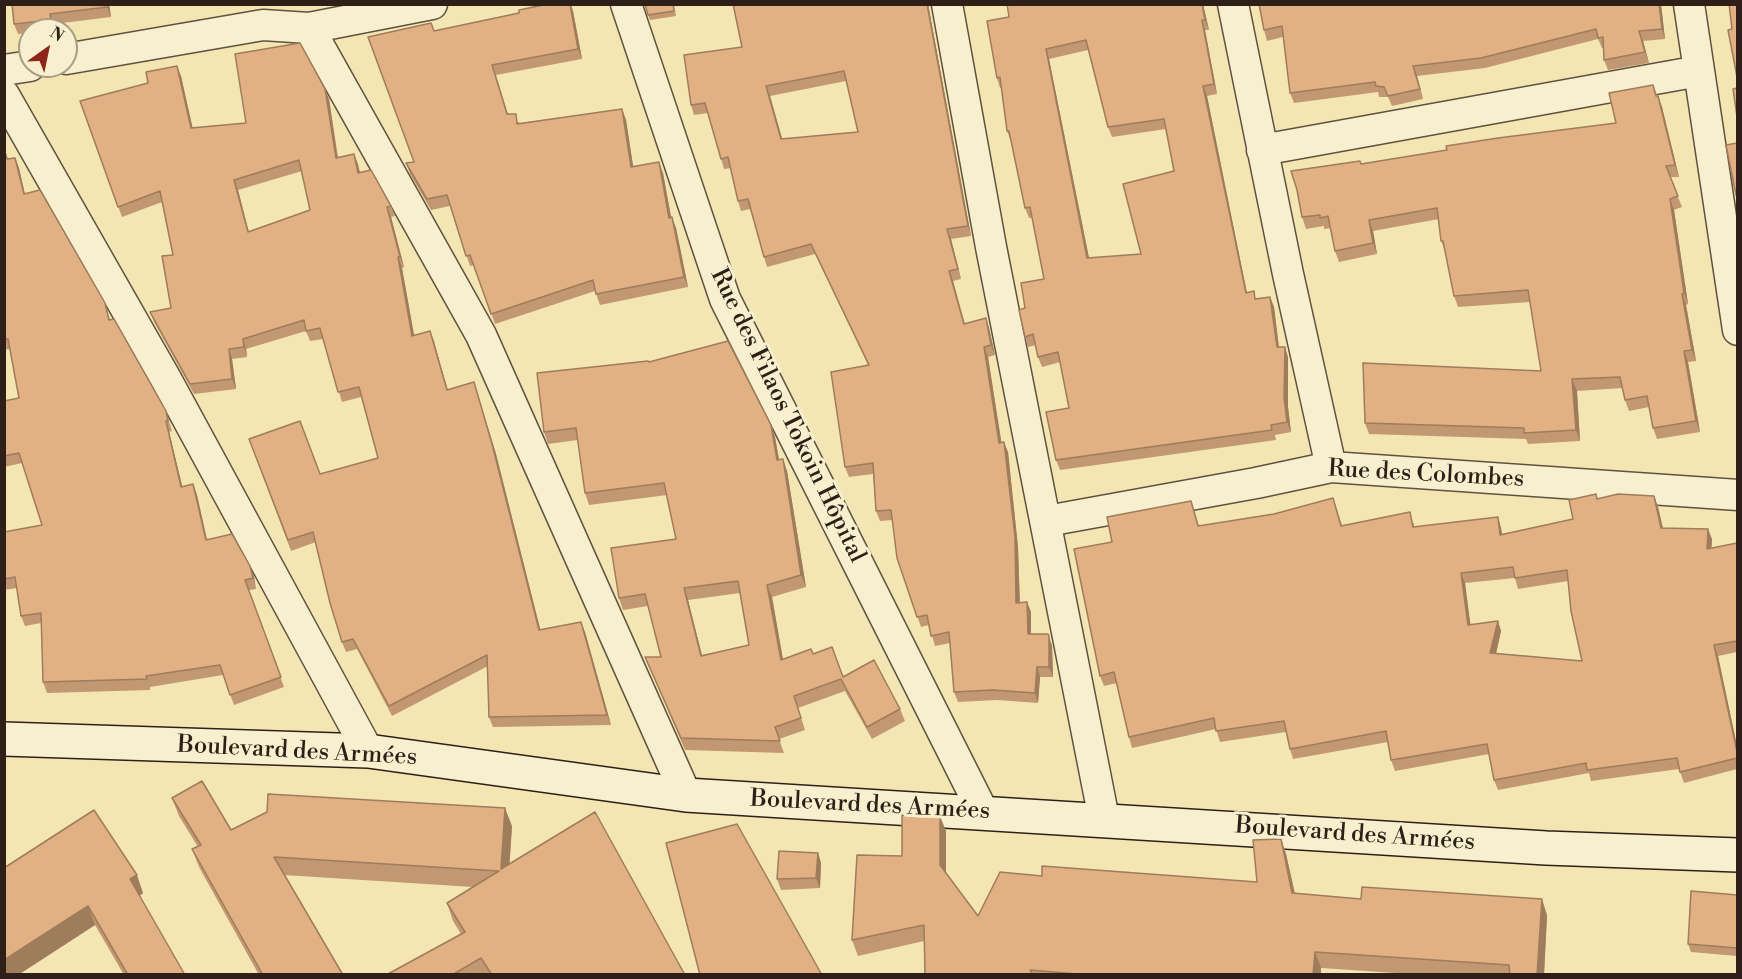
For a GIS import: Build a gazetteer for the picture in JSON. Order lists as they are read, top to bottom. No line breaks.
{"streets":{"main road":["Boulevard des Armées"],"street":["Rue des Filaos Tokoin Hôpital","Rue des Colombes"]},"crossings":[["Rue des Filaos Tokoin Hôpital","Boulevard des Armées"]],"north":"top right"}
